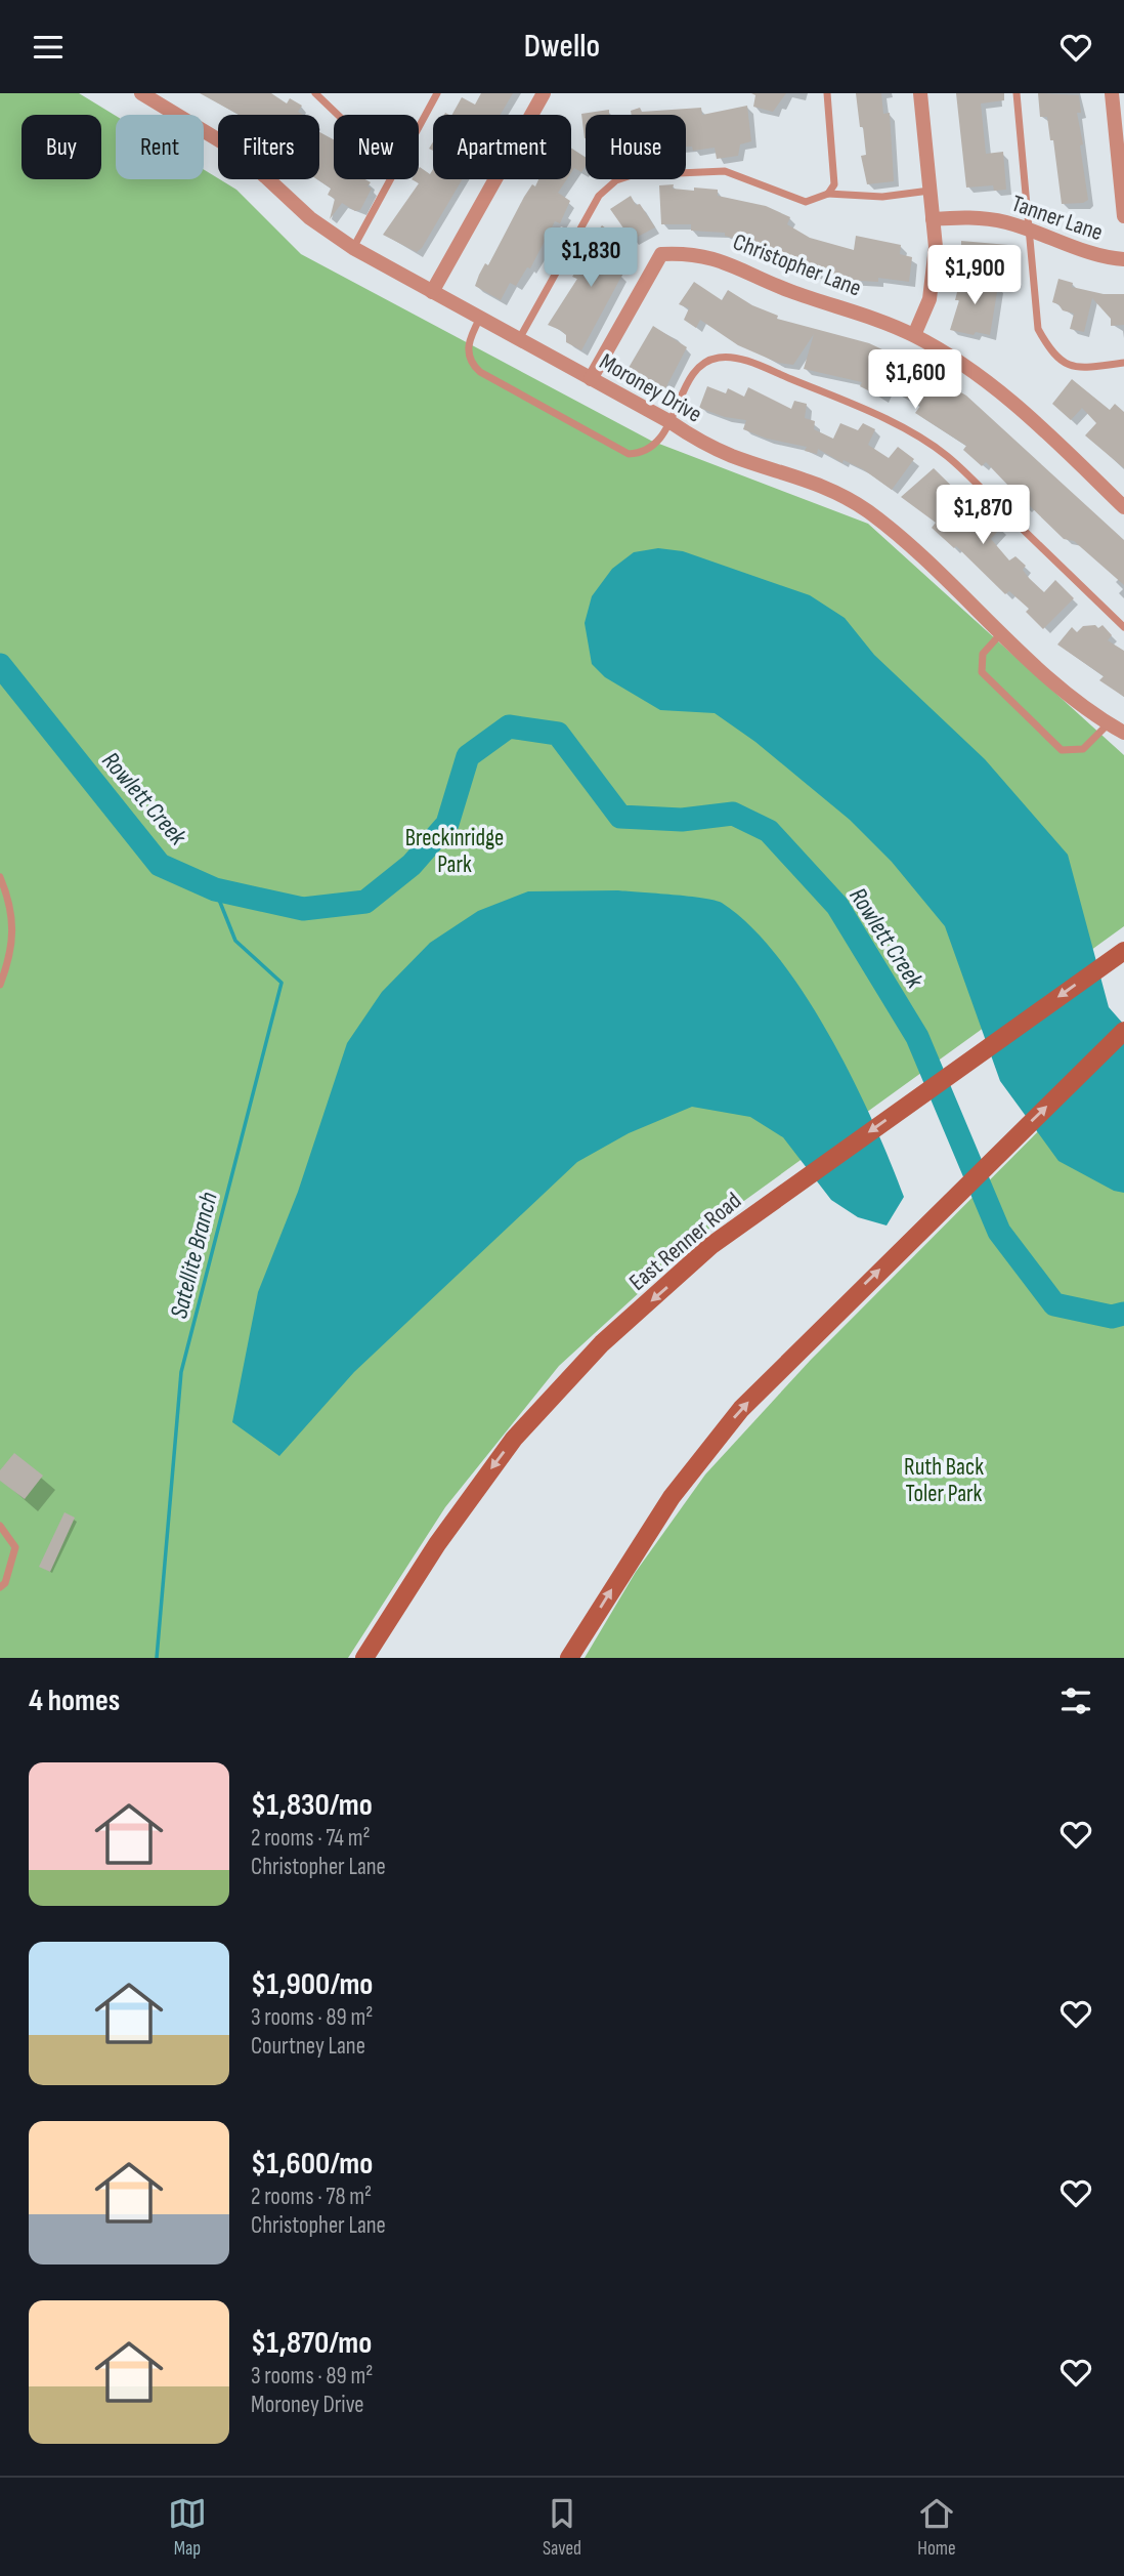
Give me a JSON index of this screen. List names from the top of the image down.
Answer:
{
  "streets": {
    "main road": ["East Renner Road"],
    "street": ["Tanner Lane", "Christopher Lane", "Moroney Drive"]
  },
  "crossings": [
    ["Christopher Lane", "Moroney Drive"]
  ],
  "water": ["Rowlett Creek", "Satellite Branch"],
  "parks": ["Breckinridge Park", "Ruth Back Toler Park"],
  "page": {
    "header": "Dwello",
    "chip": [
      "Buy",
      "Rent",
      "Filters",
      "New",
      "Apartment",
      "House"
    ],
    "price": [
      "$1,830",
      "$1,900",
      "$1,600",
      "$1,870"
    ],
    "heading": "4 homes",
    "list": [
      {
        "name": "$1,830/mo",
        "note": "2 rooms · 74 m² · Christopher Lane"
      },
      {
        "name": "$1,900/mo",
        "note": "3 rooms · 89 m² · Courtney Lane"
      },
      {
        "name": "$1,600/mo",
        "note": "2 rooms · 78 m² · Christopher Lane"
      },
      {
        "name": "$1,870/mo",
        "note": "3 rooms · 89 m² · Moroney Drive"
      }
    ],
    "tabs": ["Map", "Saved", "Home"]
  }
}
